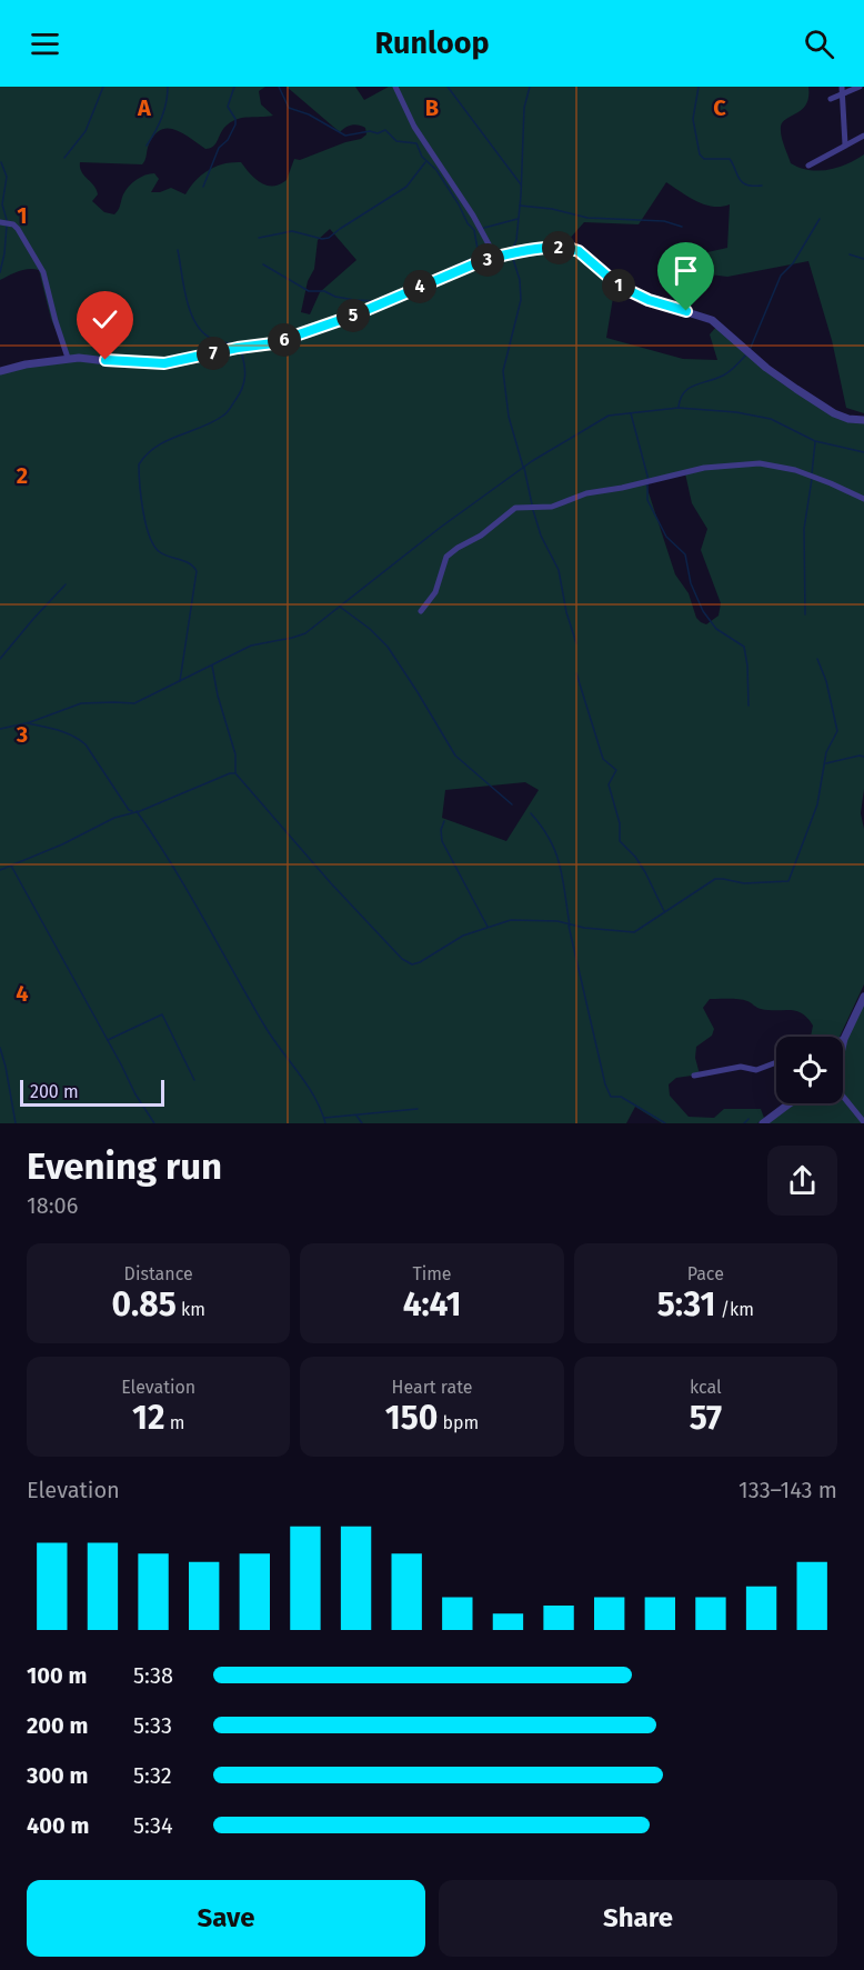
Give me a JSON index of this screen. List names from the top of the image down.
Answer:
{
  "scale_bar": "200 m",
  "page": {
    "header": "Runloop",
    "pins": [
      "2",
      "3",
      "1",
      "4",
      "5",
      "6",
      "7"
    ],
    "scale": "200 m",
    "heading": ["Evening run", "18:06"],
    "stats": [
      ["Distance", "0.85 km"],
      ["Time", "4:41"],
      ["Pace", "5:31 /km"],
      ["Elevation", "12 m"],
      ["Heart rate", "150 bpm"],
      ["kcal", "57"]
    ],
    "chart": ["Elevation", "133–143 m"],
    "list": [
      {
        "name": "100 m",
        "note": "5:38"
      },
      {
        "name": "200 m",
        "note": "5:33"
      },
      {
        "name": "300 m",
        "note": "5:32"
      },
      {
        "name": "400 m",
        "note": "5:34"
      }
    ],
    "buttons": ["Save", "Share"]
  },
  "grid": {
    "columns": ["A", "B", "C"],
    "rows": [
      "1",
      "2",
      "3",
      "4"
    ]
  }
}
